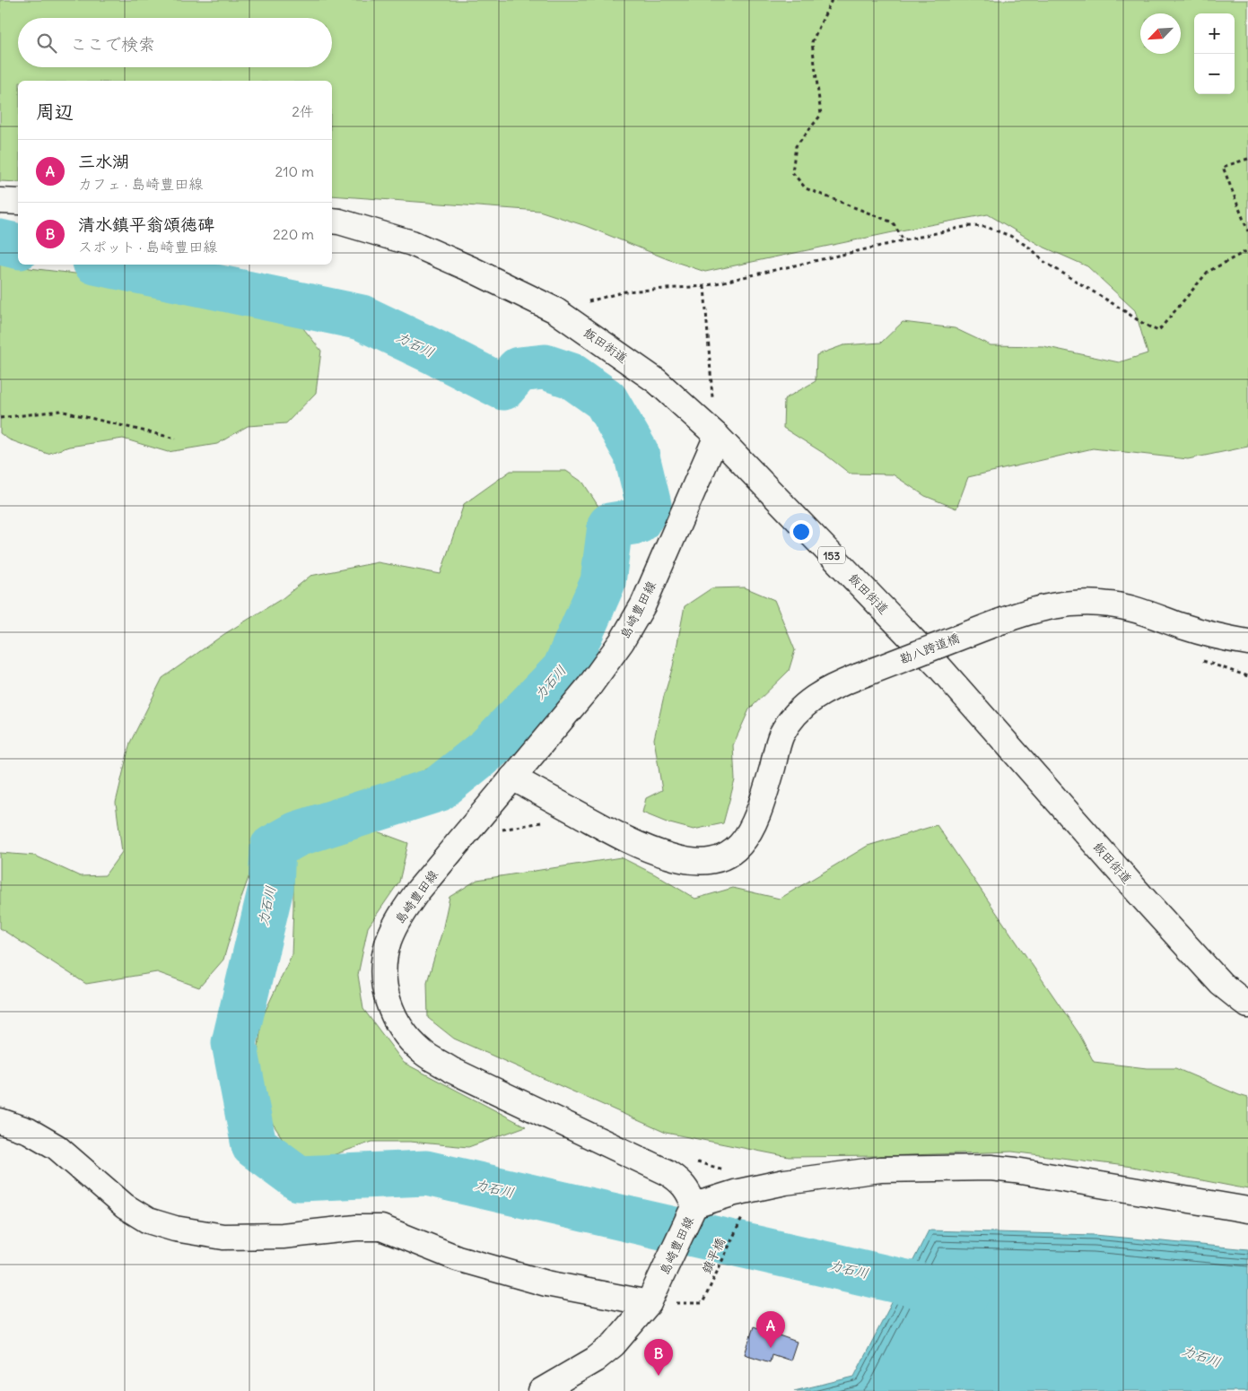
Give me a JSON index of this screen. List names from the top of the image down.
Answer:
{
  "streets": {
    "main road": [
      "飯田街道",
      "153",
      "島崎豊田線",
      "勘八跨道橋"
    ],
    "path": ["鎮平橋"]
  },
  "crossings": [
    ["飯田街道", "島崎豊田線"],
    ["島崎豊田線", "勘八跨道橋"]
  ],
  "water": ["力石川"],
  "north": "bottom left",
  "page": {
    "map_buttons": ["+", "−"],
    "search": "ここで検索",
    "heading": ["周辺", "2件"],
    "list": [
      {
        "mark": "A",
        "name": "三水湖",
        "note": "カフェ · 島崎豊田線",
        "value": "210 m"
      },
      {
        "mark": "B",
        "name": "清水鎮平翁頌徳碑",
        "note": "スポット · 島崎豊田線",
        "value": "220 m"
      }
    ],
    "pins": ["A", "B"]
  }
}
